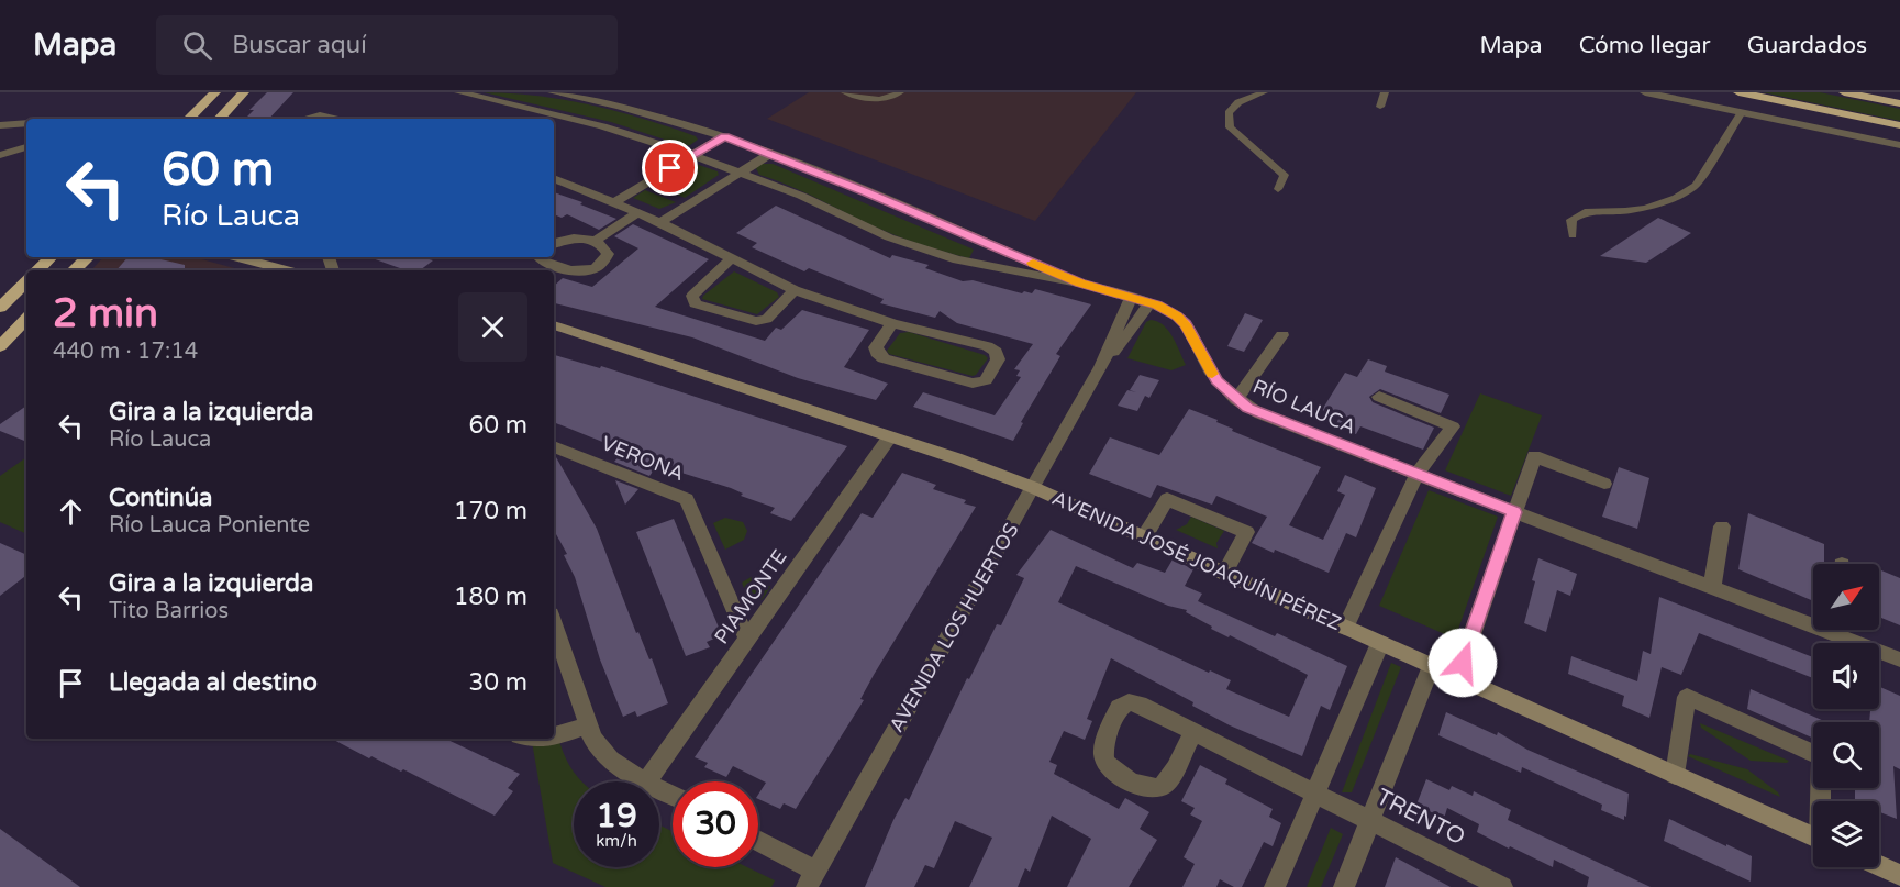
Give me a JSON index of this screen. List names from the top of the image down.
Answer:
{
  "streets": {
    "main road": ["AVENIDA JOSÉ JOAQUÍN PÉREZ"],
    "street": [
      "RÍO LAUCA",
      "VERONA",
      "PIAMONTE",
      "AVENIDA LOS HUERTOS",
      "TRENTO"
    ]
  },
  "crossings": [
    ["RÍO LAUCA", "AVENIDA LOS HUERTOS"],
    ["VERONA", "PIAMONTE"],
    ["AVENIDA JOSÉ JOAQUÍN PÉREZ", "PIAMONTE"],
    ["AVENIDA JOSÉ JOAQUÍN PÉREZ", "AVENIDA LOS HUERTOS"]
  ],
  "north": "top right",
  "page": {
    "header": "Mapa",
    "search": "Buscar aquí",
    "nav": ["Mapa", "Cómo llegar", "Guardados"],
    "turn": ["60 m", "Río Lauca"],
    "heading": ["2 min", "440 m · 17:14"],
    "list": [
      {
        "name": "Gira a la izquierda",
        "note": "Río Lauca",
        "value": "60 m"
      },
      {
        "name": "Continúa",
        "note": "Río Lauca Poniente",
        "value": "170 m"
      },
      {
        "name": "Gira a la izquierda",
        "note": "Tito Barrios",
        "value": "180 m"
      },
      {
        "name": "Llegada al destino",
        "value": "30 m"
      }
    ],
    "speed": "19 km/h",
    "limit": "30"
  }
}
